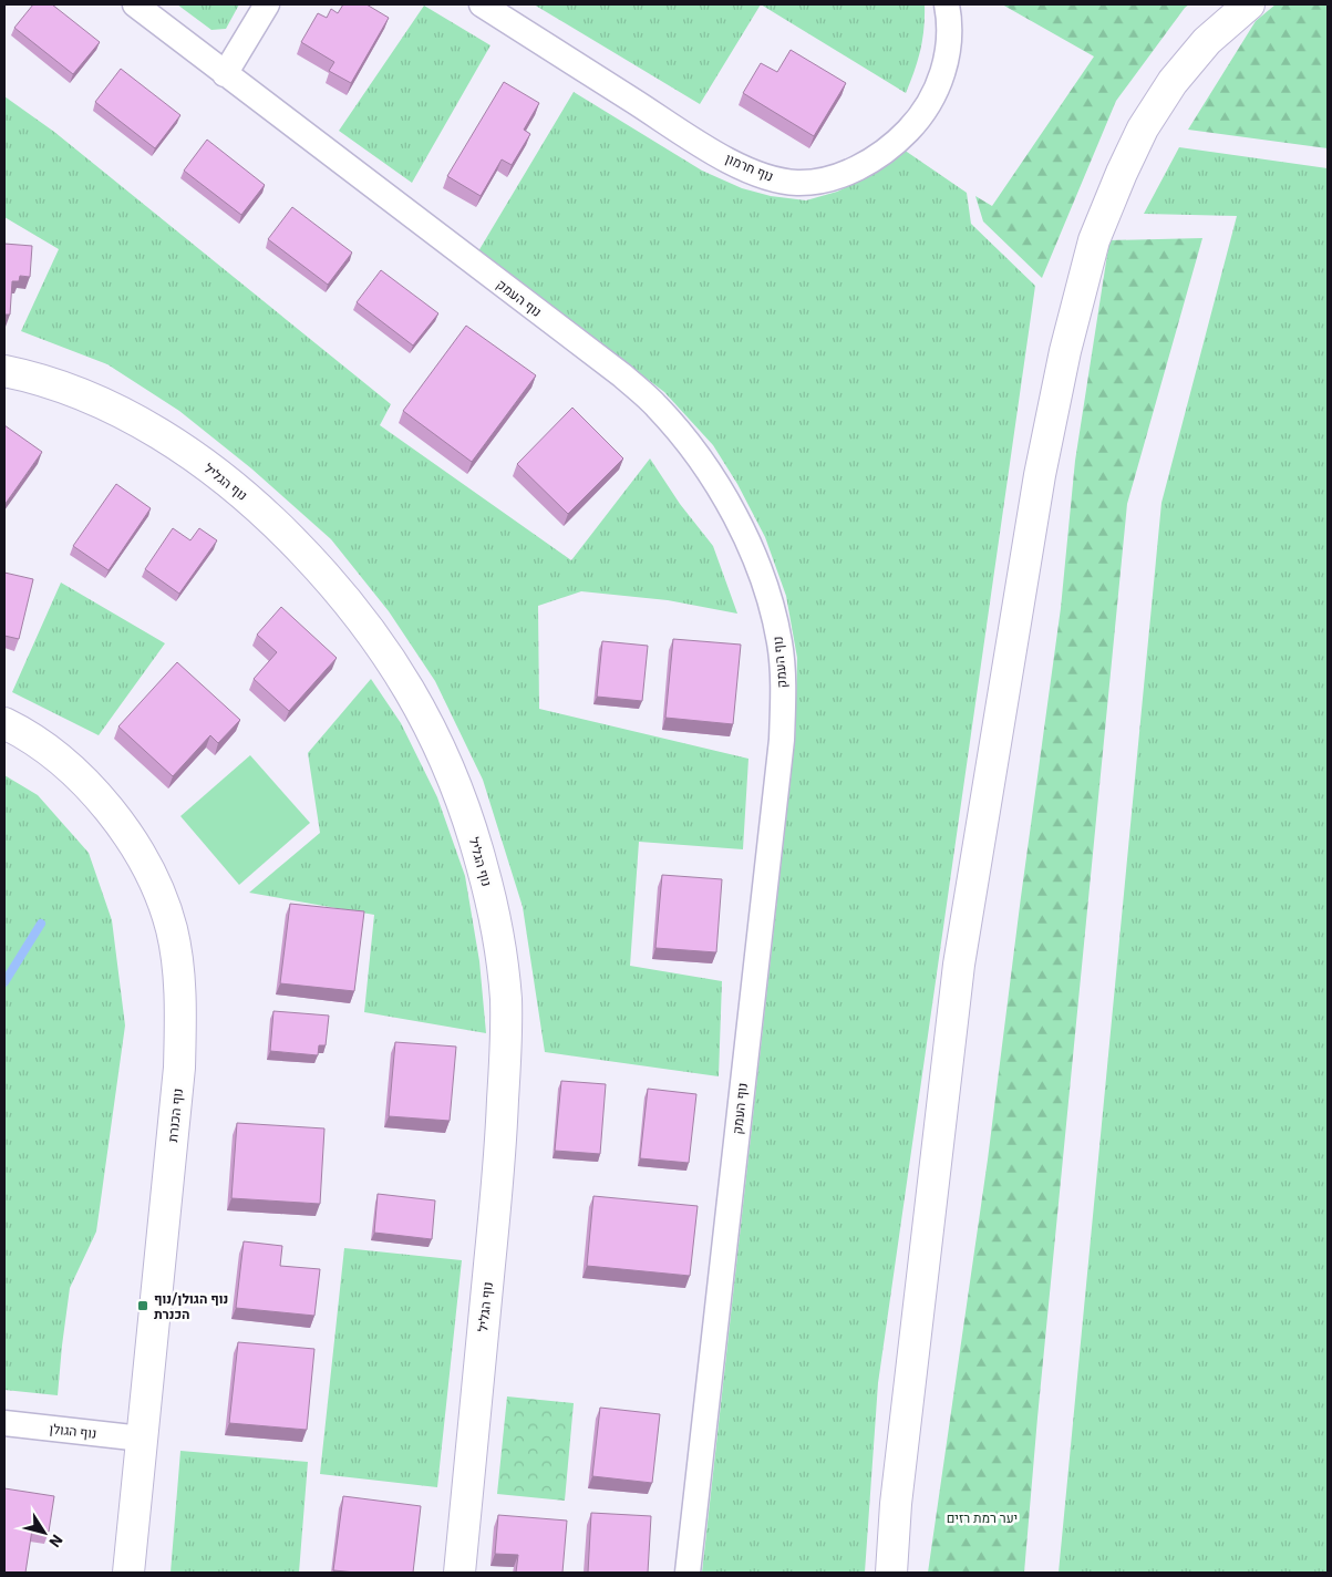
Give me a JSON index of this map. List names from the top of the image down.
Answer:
{
  "streets": {
    "street": [
      "נוף חרמון",
      "נוף העמק",
      "נוף הגליל",
      "נוף הכנרת",
      "נוף הגולן"
    ]
  },
  "crossings": [
    ["נוף הכנרת", "נוף הגולן"]
  ],
  "parks": ["יער רמת רזים"],
  "places": {
    "transit": ["נוף הגולן/נוף הכנרת"]
  },
  "north": "bottom right"
}
